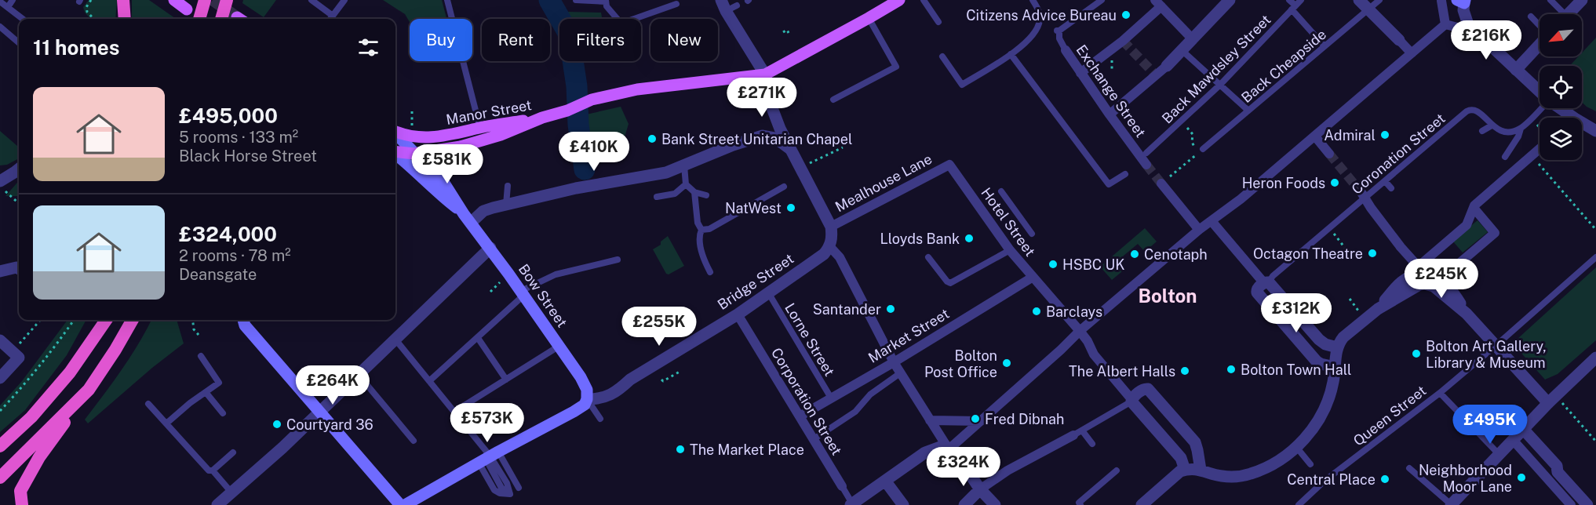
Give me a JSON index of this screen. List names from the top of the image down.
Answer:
{
  "streets": {
    "main road": ["Manor Street", "Bow Street"],
    "street": [
      "Exchange Street",
      "Mealhouse Lane",
      "Hotel Street",
      "Bridge Street",
      "Market Street",
      "Corporation Street"
    ],
    "lane": [
      "Back Cheapside",
      "Back Mawdsley Street",
      "Coronation Street",
      "Lorne Street",
      "Queen Street"
    ]
  },
  "crossings": [
    ["Back Mawdsley Street", "Exchange Street"],
    ["Manor Street", "Bow Street"],
    ["Mealhouse Lane", "Hotel Street"],
    ["Hotel Street", "Market Street"],
    ["Bridge Street", "Bow Street"],
    ["Bridge Street", "Lorne Street"],
    ["Bridge Street", "Corporation Street"],
    ["Market Street", "Lorne Street"],
    ["Market Street", "Corporation Street"]
  ],
  "districts": ["Bolton"],
  "places": [
    "Citizens Advice Bureau",
    "Admiral",
    "Bank Street Unitarian Chapel",
    "Heron Foods",
    "NatWest",
    "Lloyds Bank",
    "Octagon Theatre",
    "Cenotaph",
    "HSBC UK",
    "Santander",
    "Barclays",
    "Bolton Art Gallery, Library & Museum",
    "Bolton Post Office",
    "Bolton Town Hall",
    "The Albert Halls",
    "Fred Dibnah",
    "Courtyard 36",
    "The Market Place",
    "Neighborhood Moor Lane",
    "Central Place"
  ],
  "north": "bottom left",
  "page": {
    "chip": [
      "Buy",
      "Rent",
      "Filters",
      "New"
    ],
    "heading": "11 homes",
    "price": [
      "£216K",
      "£271K",
      "£410K",
      "£581K",
      "£245K",
      "£312K",
      "£255K",
      "£264K",
      "£573K",
      "£495K",
      "£324K"
    ],
    "list": [
      {
        "name": "£495,000",
        "note": "5 rooms · 133 m² · Black Horse Street"
      },
      {
        "name": "£324,000",
        "note": "2 rooms · 78 m² · Deansgate"
      }
    ]
  }
}
